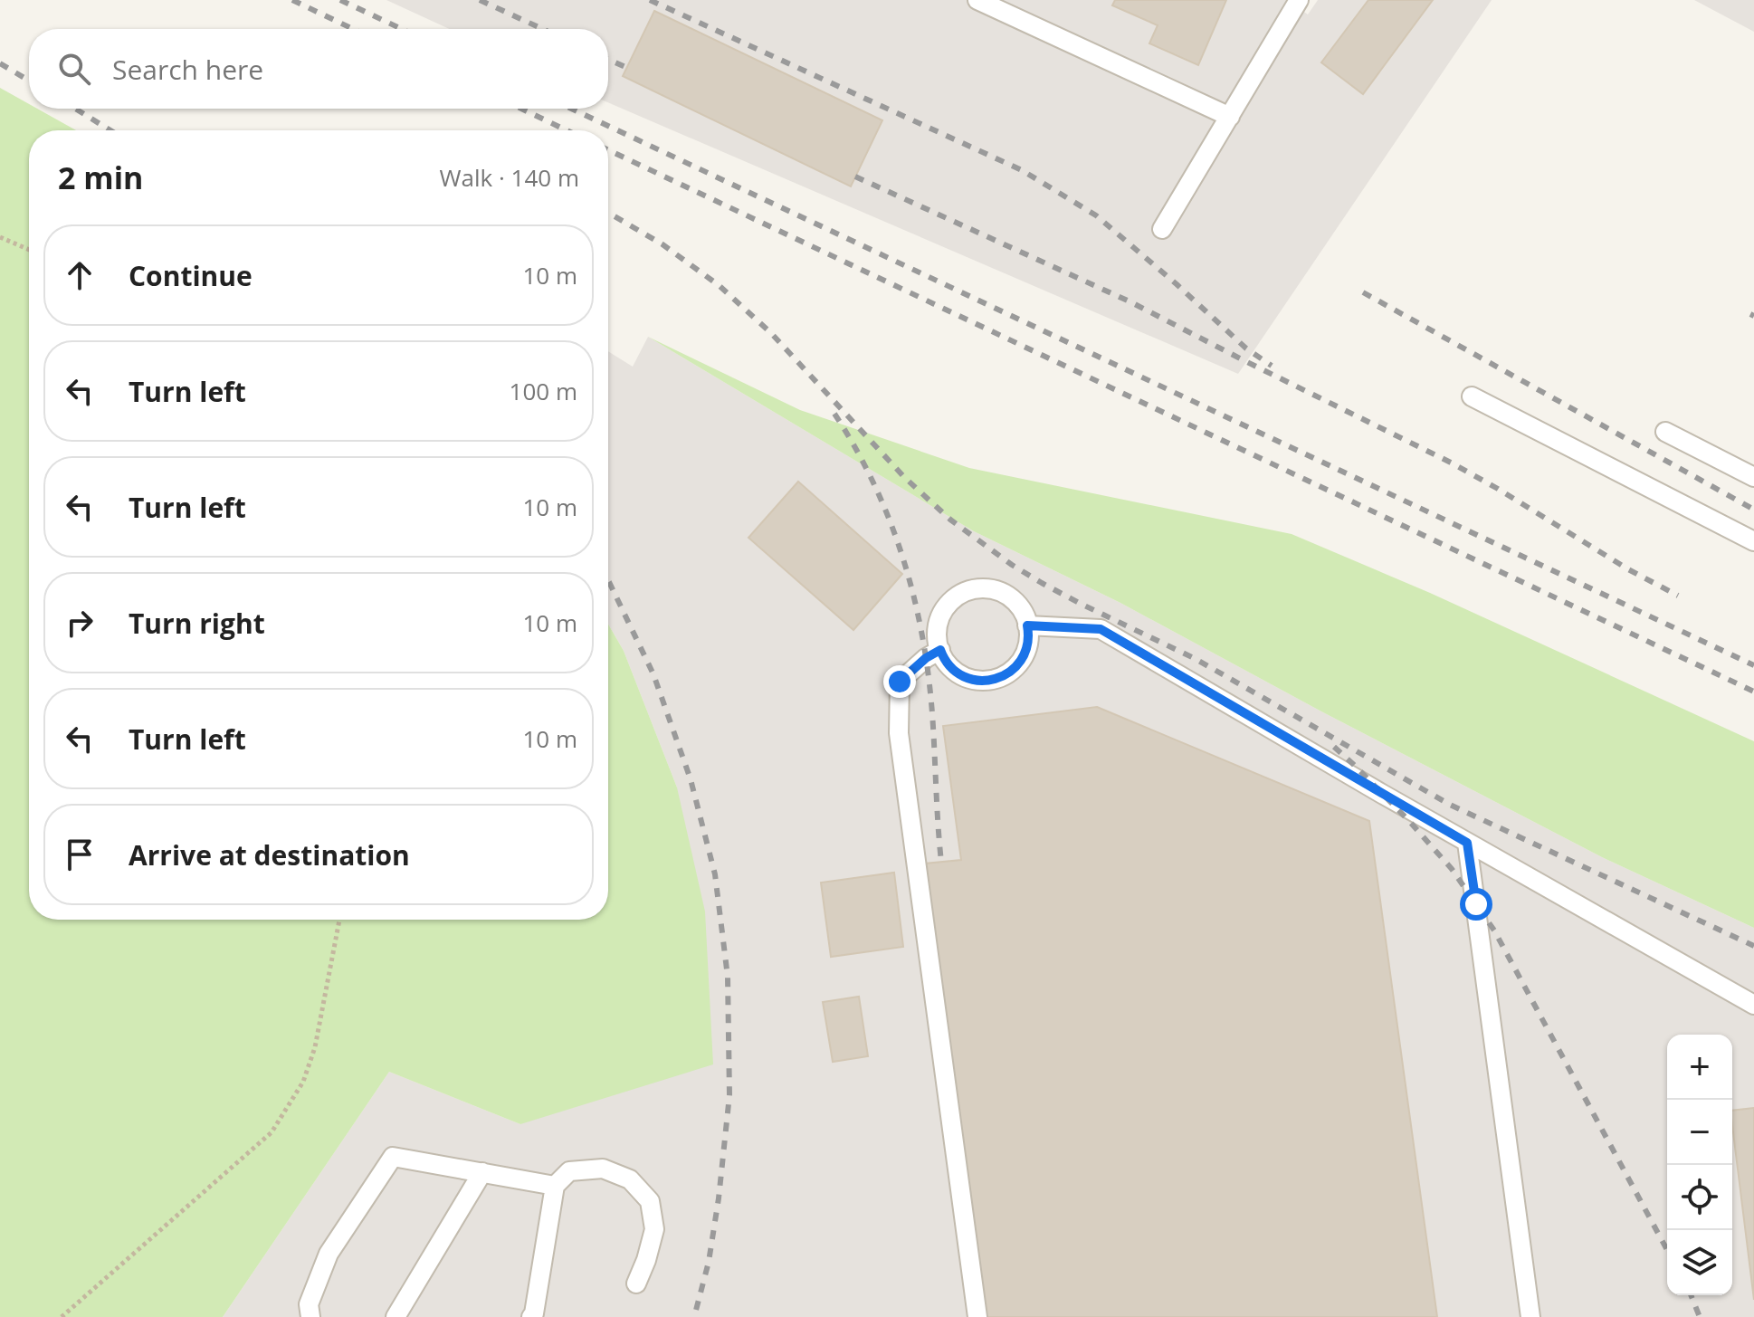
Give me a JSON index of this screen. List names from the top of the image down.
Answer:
{
  "page": {
    "search": "Search here",
    "heading": ["2 min", "Walk · 140 m"],
    "list": [
      ["Continue", "10 m"],
      ["Turn left", "100 m"],
      ["Turn left", "10 m"],
      ["Turn right", "10 m"],
      ["Turn left", "10 m"],
      "Arrive at destination"
    ],
    "map_buttons": ["+", "−"]
  }
}
